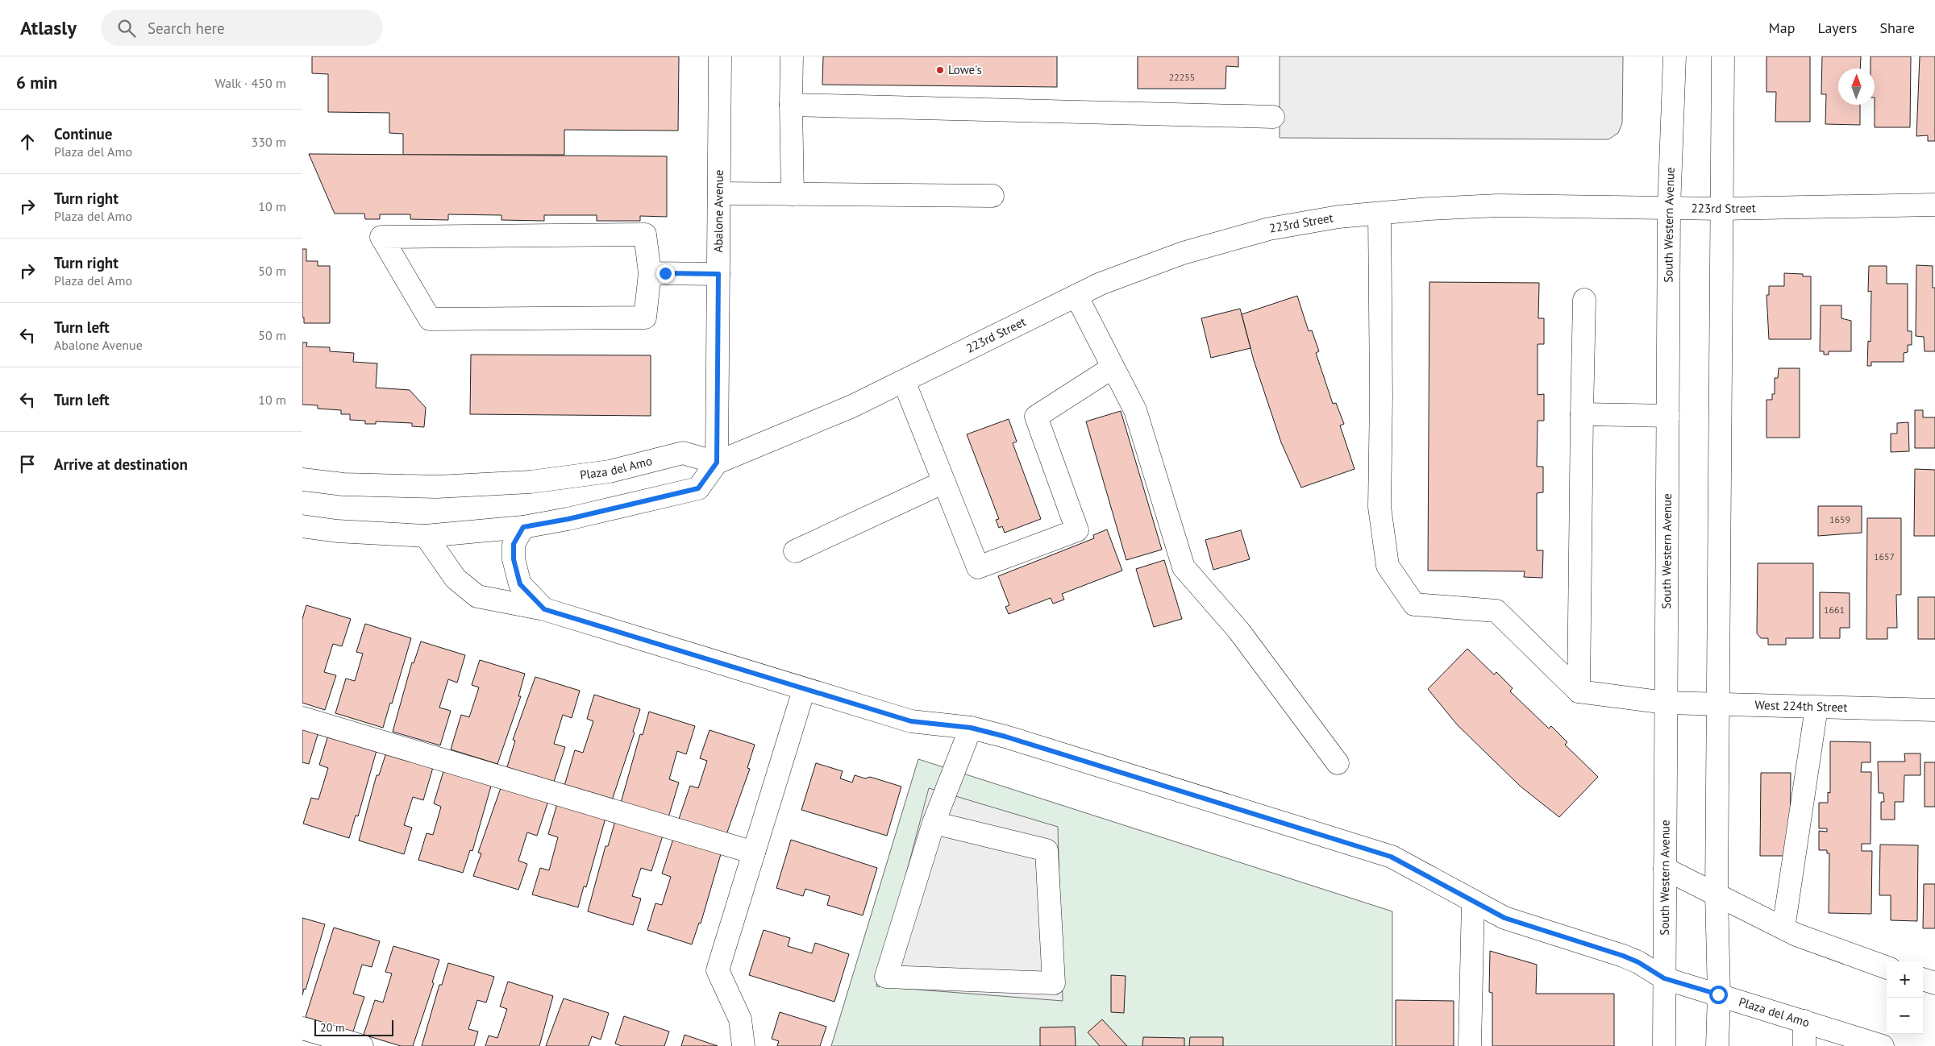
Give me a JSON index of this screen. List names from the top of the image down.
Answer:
{
  "streets": {
    "main road": [
      "223rd Street",
      "Abalone Avenue",
      "South Western Avenue",
      "Plaza del Amo",
      "West 224th Street"
    ]
  },
  "crossings": [
    ["223rd Street", "Abalone Avenue"],
    ["223rd Street", "South Western Avenue"],
    ["223rd Street", "Plaza del Amo"],
    ["Abalone Avenue", "Plaza del Amo"],
    ["South Western Avenue", "Plaza del Amo"],
    ["South Western Avenue", "West 224th Street"]
  ],
  "places": ["Lowe's"],
  "house_numbers": [
    "22255",
    "1659",
    "1657",
    "1661"
  ],
  "scale_bar": "20 m",
  "north": "top",
  "page": {
    "header": "Atlasly",
    "search": "Search here",
    "nav": ["Map", "Layers", "Share"],
    "heading": ["6 min", "Walk · 450 m"],
    "list": [
      ["Continue", "Plaza del Amo", "330 m"],
      ["Turn right", "Plaza del Amo", "10 m"],
      ["Turn right", "Plaza del Amo", "50 m"],
      ["Turn left", "Abalone Avenue", "50 m"],
      ["Turn left", "10 m"],
      "Arrive at destination"
    ],
    "map_buttons": ["+", "−"],
    "scale": "20 m"
  }
}
